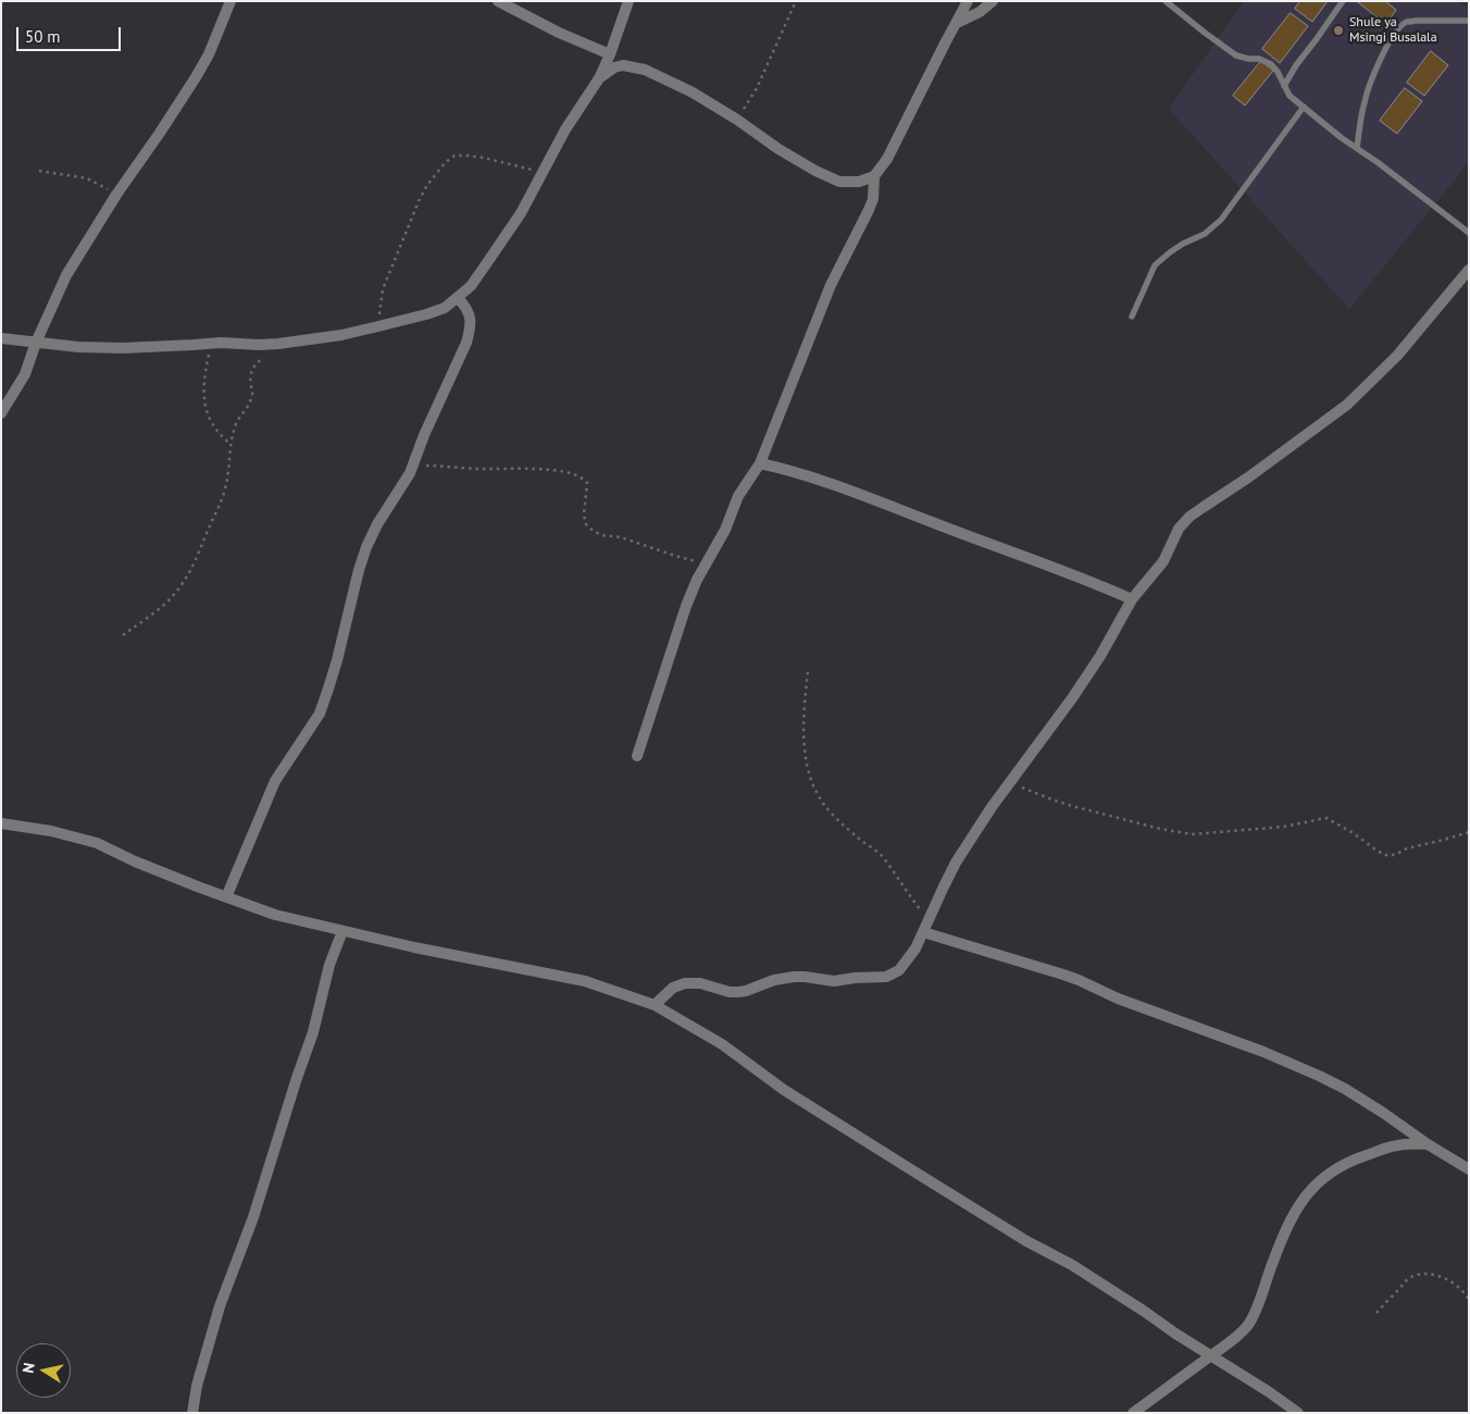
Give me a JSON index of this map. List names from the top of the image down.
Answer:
{
  "places": ["Shule ya Msingi Busalala"],
  "scale_bar": "50 m",
  "north": "left"
}
